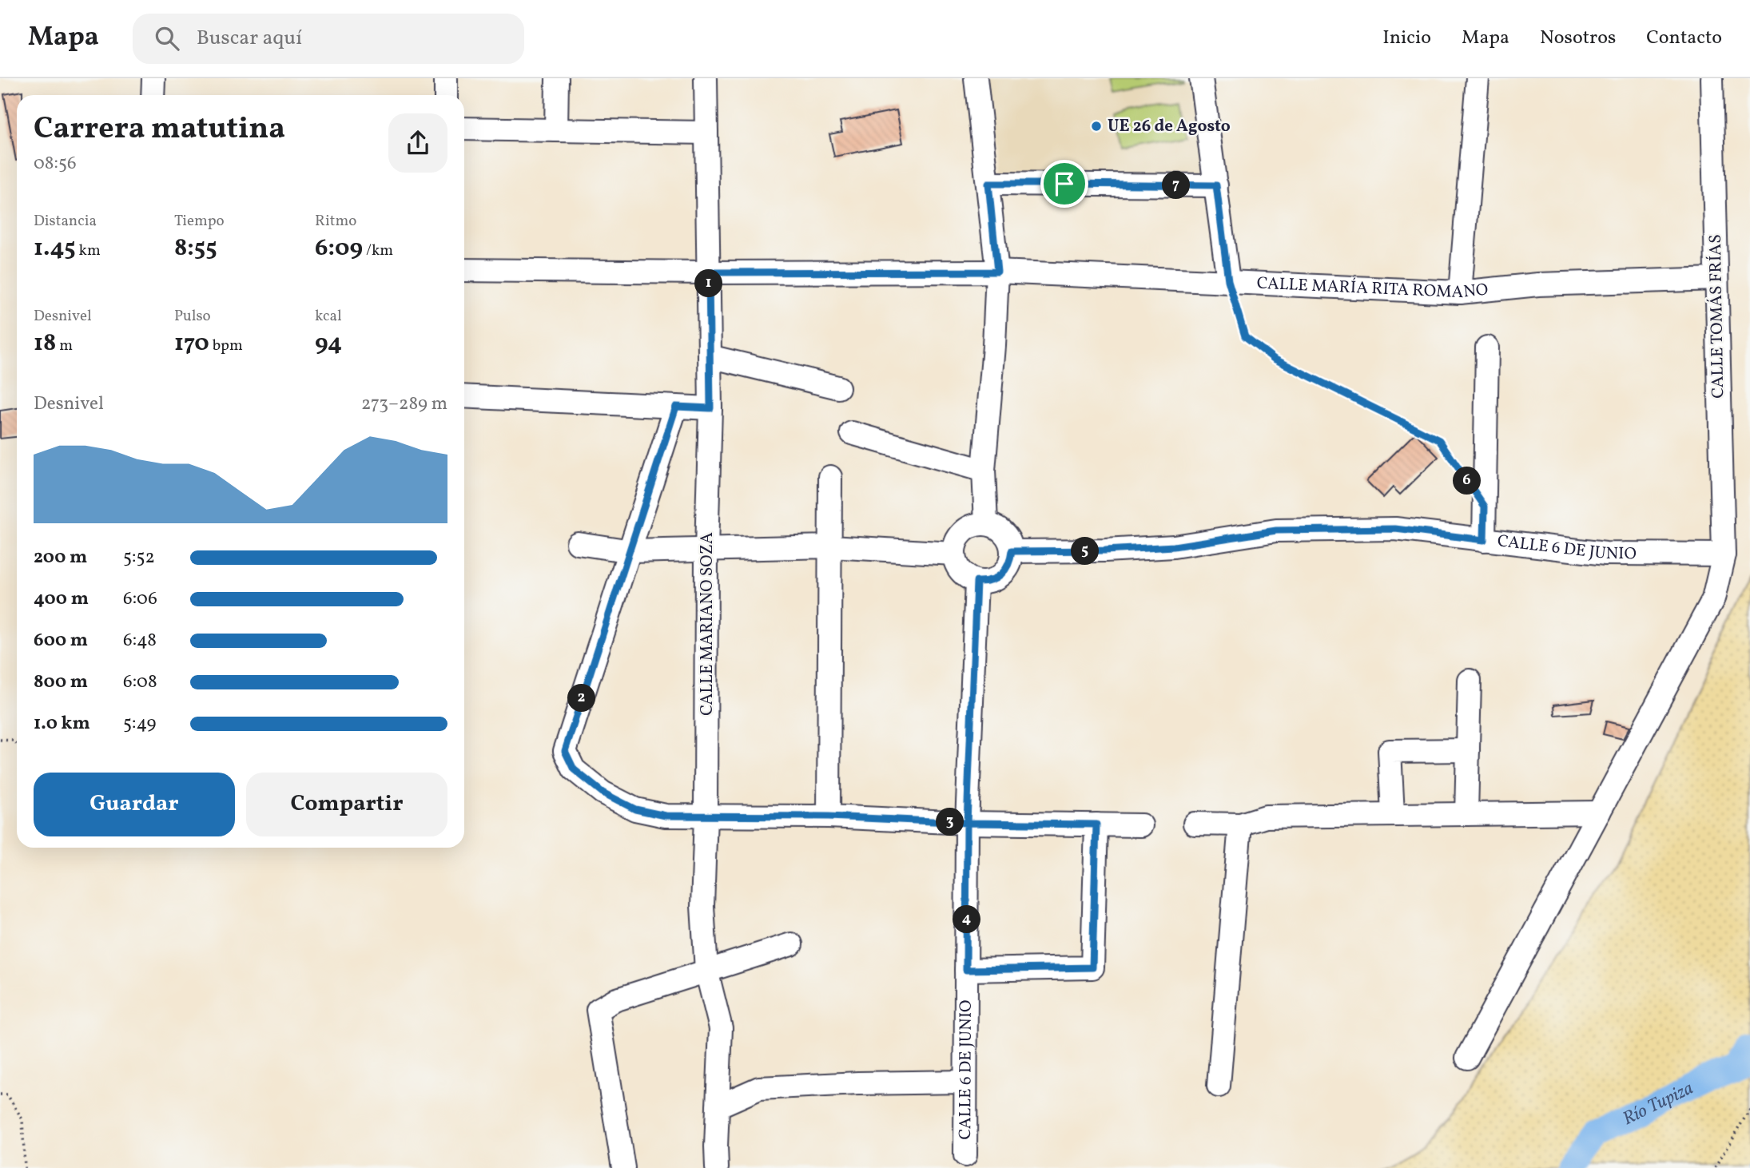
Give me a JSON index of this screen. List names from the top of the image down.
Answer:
{
  "streets": {
    "street": [
      "CALLE MARÍA RITA ROMANO",
      "CALLE TOMÁS FRÍAS",
      "CALLE 6 DE JUNIO",
      "CALLE MARIANO SOZA"
    ]
  },
  "crossings": [
    ["CALLE MARÍA RITA ROMANO", "CALLE TOMÁS FRÍAS"],
    ["CALLE MARÍA RITA ROMANO", "CALLE MARIANO SOZA"],
    ["CALLE TOMÁS FRÍAS", "CALLE 6 DE JUNIO"]
  ],
  "water": ["Río Tupiza"],
  "places": ["UE 26 de Agosto"],
  "page": {
    "header": "Mapa",
    "search": "Buscar aquí",
    "nav": [
      "Inicio",
      "Mapa",
      "Nosotros",
      "Contacto"
    ],
    "heading": ["Carrera matutina", "08:56"],
    "pins": [
      "7",
      "1",
      "6",
      "5",
      "2",
      "3",
      "4"
    ],
    "stats": [
      ["Distancia", "1.45 km"],
      ["Tiempo", "8:55"],
      ["Ritmo", "6:09 /km"],
      ["Desnivel", "18 m"],
      ["Pulso", "170 bpm"],
      ["kcal", "94"]
    ],
    "chart": ["Desnivel", "273–289 m"],
    "list": [
      {
        "name": "200 m",
        "note": "5:52"
      },
      {
        "name": "400 m",
        "note": "6:06"
      },
      {
        "name": "600 m",
        "note": "6:48"
      },
      {
        "name": "800 m",
        "note": "6:08"
      },
      {
        "name": "1.0 km",
        "note": "5:49"
      }
    ],
    "buttons": ["Guardar", "Compartir"]
  }
}
